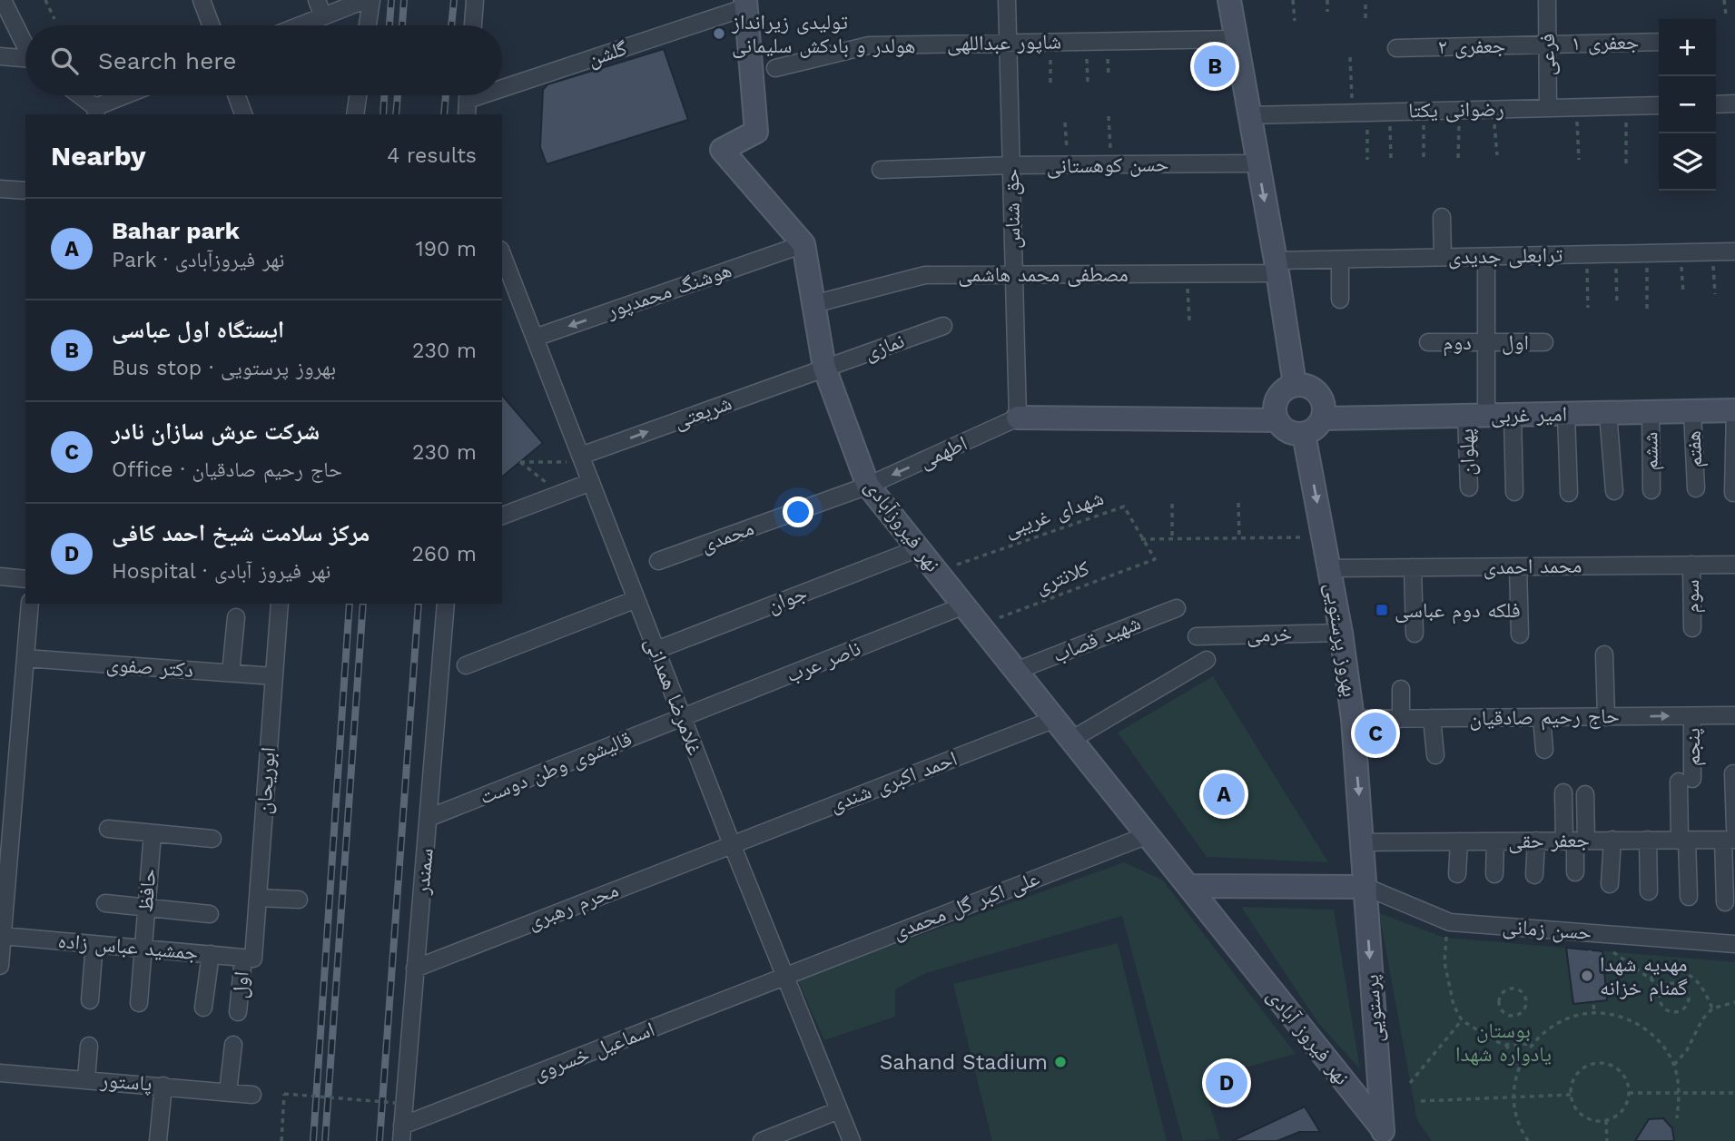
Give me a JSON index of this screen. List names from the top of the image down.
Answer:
{
  "streets": {
    "street": [
      "شاپور عبداللهی",
      "جعفری ۱",
      "جعفری ۲",
      "گلشن",
      "فرعی",
      "رضوانی یکتا",
      "حسن کوهستانی",
      "حق شناس",
      "ترابعلی جدیدی",
      "مصطفی محمد هاشمی",
      "هوشنگ محمدپور",
      "دوم",
      "اول",
      "نمازی",
      "شریعتی",
      "امیر غربی",
      "هفتم",
      "ششم",
      "اطهمی",
      "پهلوان",
      "نهر فیروزآبادی",
      "محمدی",
      "محمد احمدی",
      "سوم",
      "جوان",
      "خرمی",
      "شهید قصاب",
      "بهروز پرستویی",
      "ناصر عرب",
      "دکتر صفوی",
      "غلامرضا همدانی",
      "حاج رحیم صادقیان",
      "پنجم",
      "قالیشوی وطن دوست",
      "ابوریحان",
      "احمد اکبری شندی",
      "جعفر حقی",
      "سمندر",
      "حافظ",
      "علی اکبر گل محمدی",
      "محرم رهبری",
      "حسن زمانی",
      "جمشید عباس زاده",
      "پرستویی",
      "نهر فیروز آبادی",
      "اسماعیل خسروی",
      "پاستور"
    ],
    "path": ["شهدای غریبی", "کلانتری"]
  },
  "crossings": [
    ["شاپور عبداللهی", "حق شناس"],
    ["جعفری ۱", "جعفری ۲"],
    ["جعفری ۱", "فرعی"],
    ["جعفری ۲", "فرعی"],
    ["فرعی", "رضوانی یکتا"],
    ["حسن کوهستانی", "حق شناس"],
    ["حق شناس", "مصطفی محمد هاشمی"],
    ["حق شناس", "اطهمی"],
    ["ترابعلی جدیدی", "مصطفی محمد هاشمی"],
    ["ترابعلی جدیدی", "پهلوان"],
    ["مصطفی محمد هاشمی", "نهر فیروزآبادی"],
    ["هوشنگ محمدپور", "نهر فیروزآبادی"],
    ["هوشنگ محمدپور", "غلامرضا همدانی"],
    ["دوم", "اول"],
    ["دوم", "پهلوان"],
    ["اول", "پهلوان"],
    ["اول", "ابوریحان"],
    ["اول", "جمشید عباس زاده"],
    ["نمازی", "شریعتی"],
    ["نمازی", "نهر فیروزآبادی"],
    ["شریعتی", "نهر فیروزآبادی"],
    ["شریعتی", "غلامرضا همدانی"],
    ["امیر غربی", "هفتم"],
    ["امیر غربی", "ششم"],
    ["امیر غربی", "پهلوان"],
    ["امیر غربی", "بهروز پرستویی"],
    ["اطهمی", "نهر فیروزآبادی"],
    ["اطهمی", "محمدی"],
    ["شهدای غریبی", "نهر فیروزآبادی"],
    ["شهدای غریبی", "کلانتری"],
    ["نهر فیروزآبادی", "محمدی"],
    ["نهر فیروزآبادی", "کلانتری"],
    ["نهر فیروزآبادی", "جوان"],
    ["نهر فیروزآبادی", "شهید قصاب"],
    ["نهر فیروزآبادی", "ناصر عرب"],
    ["نهر فیروزآبادی", "احمد اکبری شندی"],
    ["نهر فیروزآبادی", "علی اکبر گل محمدی"],
    ["نهر فیروزآبادی", "نهر فیروز آبادی"],
    ["محمد احمدی", "سوم"],
    ["محمد احمدی", "بهروز پرستویی"],
    ["جوان", "غلامرضا همدانی"],
    ["خرمی", "بهروز پرستویی"],
    ["بهروز پرستویی", "حاج رحیم صادقیان"],
    ["بهروز پرستویی", "جعفر حقی"],
    ["بهروز پرستویی", "حسن زمانی"],
    ["بهروز پرستویی", "پرستویی"],
    ["ناصر عرب", "غلامرضا همدانی"],
    ["ناصر عرب", "قالیشوی وطن دوست"],
    ["دکتر صفوی", "ابوریحان"],
    ["غلامرضا همدانی", "قالیشوی وطن دوست"],
    ["غلامرضا همدانی", "احمد اکبری شندی"],
    ["غلامرضا همدانی", "علی اکبر گل محمدی"],
    ["غلامرضا همدانی", "محرم رهبری"],
    ["غلامرضا همدانی", "اسماعیل خسروی"],
    ["حاج رحیم صادقیان", "پنجم"],
    ["پنجم", "جعفر حقی"],
    ["قالیشوی وطن دوست", "سمندر"],
    ["ابوریحان", "جمشید عباس زاده"],
    ["احمد اکبری شندی", "محرم رهبری"],
    ["سمندر", "محرم رهبری"],
    ["سمندر", "اسماعیل خسروی"],
    ["حافظ", "جمشید عباس زاده"],
    ["علی اکبر گل محمدی", "اسماعیل خسروی"],
    ["حسن زمانی", "پرستویی"],
    ["پرستویی", "نهر فیروز آبادی"]
  ],
  "one_way": [
    "هوشنگ محمدپور",
    "شریعتی",
    "اطهمی",
    "پرستویی"
  ],
  "parks": ["بوستان یادواره شهدا"],
  "places": {
    "other": ["تولیدی زیرانداز هولدر و بادکش سلیمانی", "مهدیه شهدا گمنام خزانه", "Sahand Stadium"],
    "transit": ["فلکه دوم عباسی"]
  },
  "page": {
    "map_buttons": ["+", "−"],
    "search": "Search here",
    "pins": [
      "B",
      "C",
      "A",
      "D"
    ],
    "heading": ["Nearby", "4 results"],
    "list": [
      {
        "mark": "A",
        "name": "Bahar park",
        "note": "Park · نهر فیروزآبادی",
        "value": "190 m"
      },
      {
        "mark": "B",
        "name": "ایستگاه اول عباسی",
        "note": "Bus stop · بهروز پرستویی",
        "value": "230 m"
      },
      {
        "mark": "C",
        "name": "شرکت عرش سازان نادر",
        "note": "Office · حاج رحیم صادقیان",
        "value": "230 m"
      },
      {
        "mark": "D",
        "name": "مرکز سلامت شیخ احمد کافی",
        "note": "Hospital · نهر فیروز آبادی",
        "value": "260 m"
      }
    ]
  }
}
